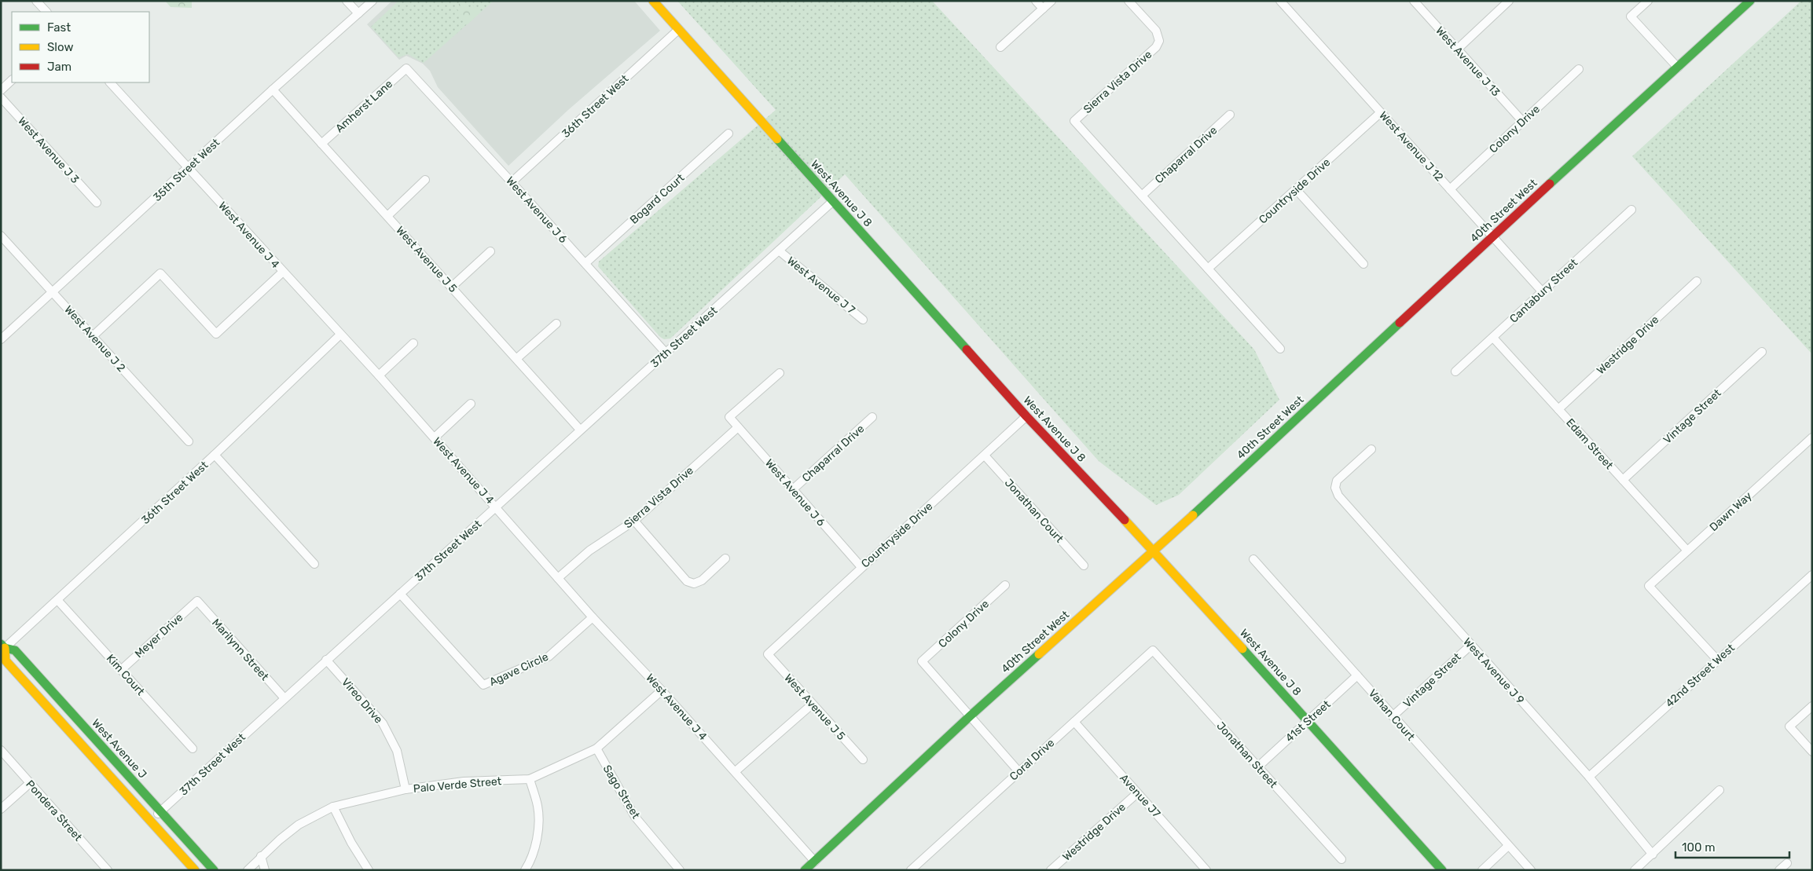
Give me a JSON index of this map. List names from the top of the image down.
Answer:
{
  "streets": {
    "main road": ["West Avenue J 8", "40th Street West", "West Avenue J"],
    "street": [
      "West Avenue J 13",
      "Sierra Vista Drive",
      "Amherst Lane",
      "36th Street West",
      "Colony Drive",
      "West Avenue J 12",
      "West Avenue J 3",
      "Chaparral Drive",
      "35th Street West",
      "Countryside Drive",
      "Bogard Court",
      "West Avenue J 6",
      "West Avenue J 4",
      "West Avenue J 5",
      "West Avenue J 7",
      "Cantabury Street",
      "37th Street West",
      "West Avenue J 2",
      "Westridge Drive",
      "Vintage Street",
      "Edam Street",
      "Jonathan Court",
      "Dawn Way",
      "Meyer Drive",
      "Marilynn Street",
      "Agave Circle",
      "West Avenue J 9",
      "Kim Court",
      "42nd Street West",
      "Vireo Drive",
      "Vahan Court",
      "41st Street",
      "Jonathan Street",
      "Coral Drive",
      "Palo Verde Street",
      "Sago Street",
      "Avenue J7",
      "Pondera Street"
    ]
  },
  "crossings": [
    ["West Avenue J 13", "Colony Drive"],
    ["Sierra Vista Drive", "Chaparral Drive"],
    ["Sierra Vista Drive", "West Avenue J 6"],
    ["Sierra Vista Drive", "West Avenue J 4"],
    ["Amherst Lane", "West Avenue J 6"],
    ["Amherst Lane", "West Avenue J 5"],
    ["36th Street West", "West Avenue J 8"],
    ["36th Street West", "West Avenue J 6"],
    ["36th Street West", "West Avenue J 4"],
    ["36th Street West", "Kim Court"],
    ["36th Street West", "West Avenue J"],
    ["Colony Drive", "West Avenue J 12"],
    ["Colony Drive", "40th Street West"],
    ["West Avenue J 12", "Countryside Drive"],
    ["West Avenue J 12", "40th Street West"],
    ["West Avenue J 12", "Cantabury Street"],
    ["Chaparral Drive", "West Avenue J 6"],
    ["35th Street West", "West Avenue J 4"],
    ["35th Street West", "West Avenue J 5"],
    ["35th Street West", "West Avenue J 2"],
    ["Countryside Drive", "West Avenue J 8"],
    ["Countryside Drive", "West Avenue J 6"],
    ["Countryside Drive", "West Avenue J 5"],
    ["Countryside Drive", "Jonathan Court"],
    ["West Avenue J 8", "40th Street West"],
    ["West Avenue J 8", "37th Street West"],
    ["West Avenue J 8", "41st Street"],
    ["Bogard Court", "West Avenue J 6"],
    ["West Avenue J 6", "37th Street West"],
    ["40th Street West", "West Avenue J 4"],
    ["West Avenue J 4", "37th Street West"],
    ["West Avenue J 4", "Agave Circle"],
    ["West Avenue J 4", "Palo Verde Street"],
    ["West Avenue J 5", "37th Street West"],
    ["West Avenue J 7", "37th Street West"],
    ["Cantabury Street", "Edam Street"],
    ["37th Street West", "Marilynn Street"],
    ["37th Street West", "Agave Circle"],
    ["37th Street West", "Vireo Drive"],
    ["37th Street West", "West Avenue J"],
    ["Westridge Drive", "Edam Street"],
    ["Westridge Drive", "Avenue J7"],
    ["Vintage Street", "Edam Street"],
    ["Vintage Street", "West Avenue J 9"],
    ["Vintage Street", "Vahan Court"],
    ["Edam Street", "Dawn Way"],
    ["Dawn Way", "42nd Street West"],
    ["Meyer Drive", "Marilynn Street"],
    ["Meyer Drive", "Kim Court"],
    ["West Avenue J 9", "42nd Street West"],
    ["Vireo Drive", "Palo Verde Street"],
    ["Vahan Court", "41st Street"],
    ["41st Street", "Jonathan Street"],
    ["Jonathan Street", "Coral Drive"],
    ["Coral Drive", "Avenue J7"],
    ["Palo Verde Street", "Sago Street"]
  ],
  "legend": ["Fast", "Slow", "Jam"],
  "scale_bar": "100 m"
}
